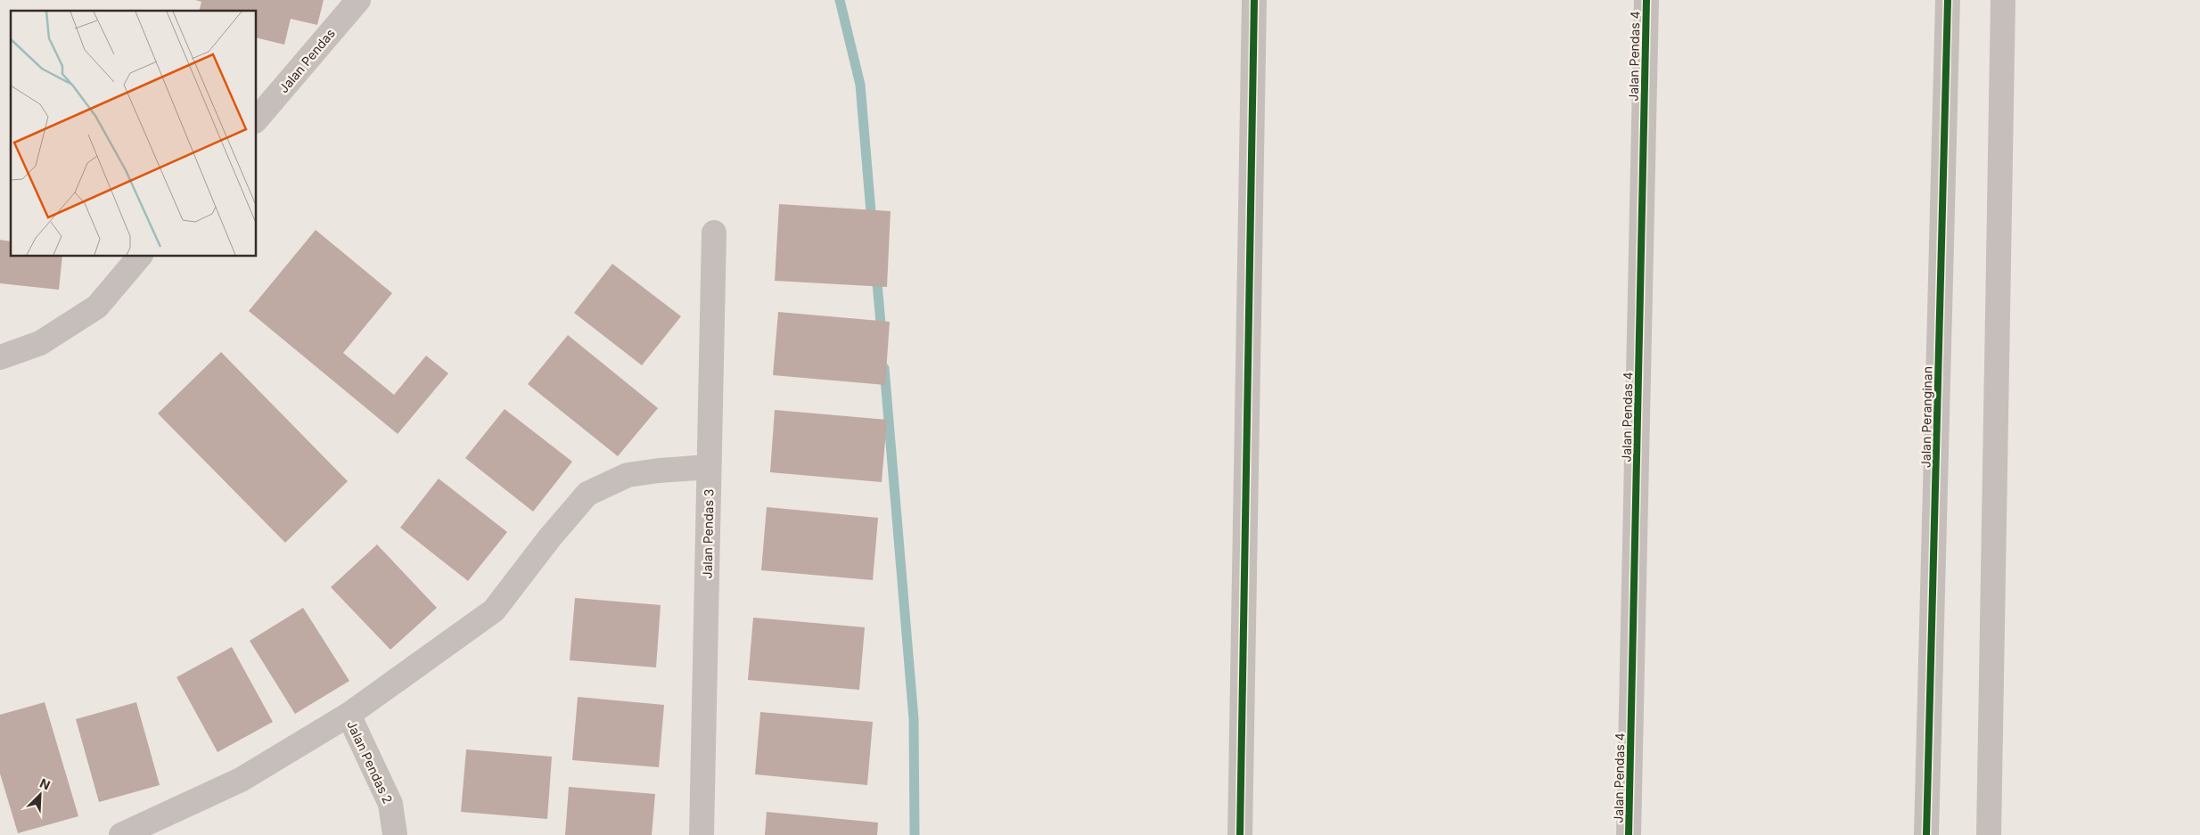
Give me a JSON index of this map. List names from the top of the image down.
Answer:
{
  "streets": {
    "street": [
      "Jalan Pendas 4",
      "Jalan Pendas",
      "Jalan Peranginan",
      "Jalan Pendas 3",
      "Jalan Pendas 2"
    ]
  },
  "north": "top right"
}
